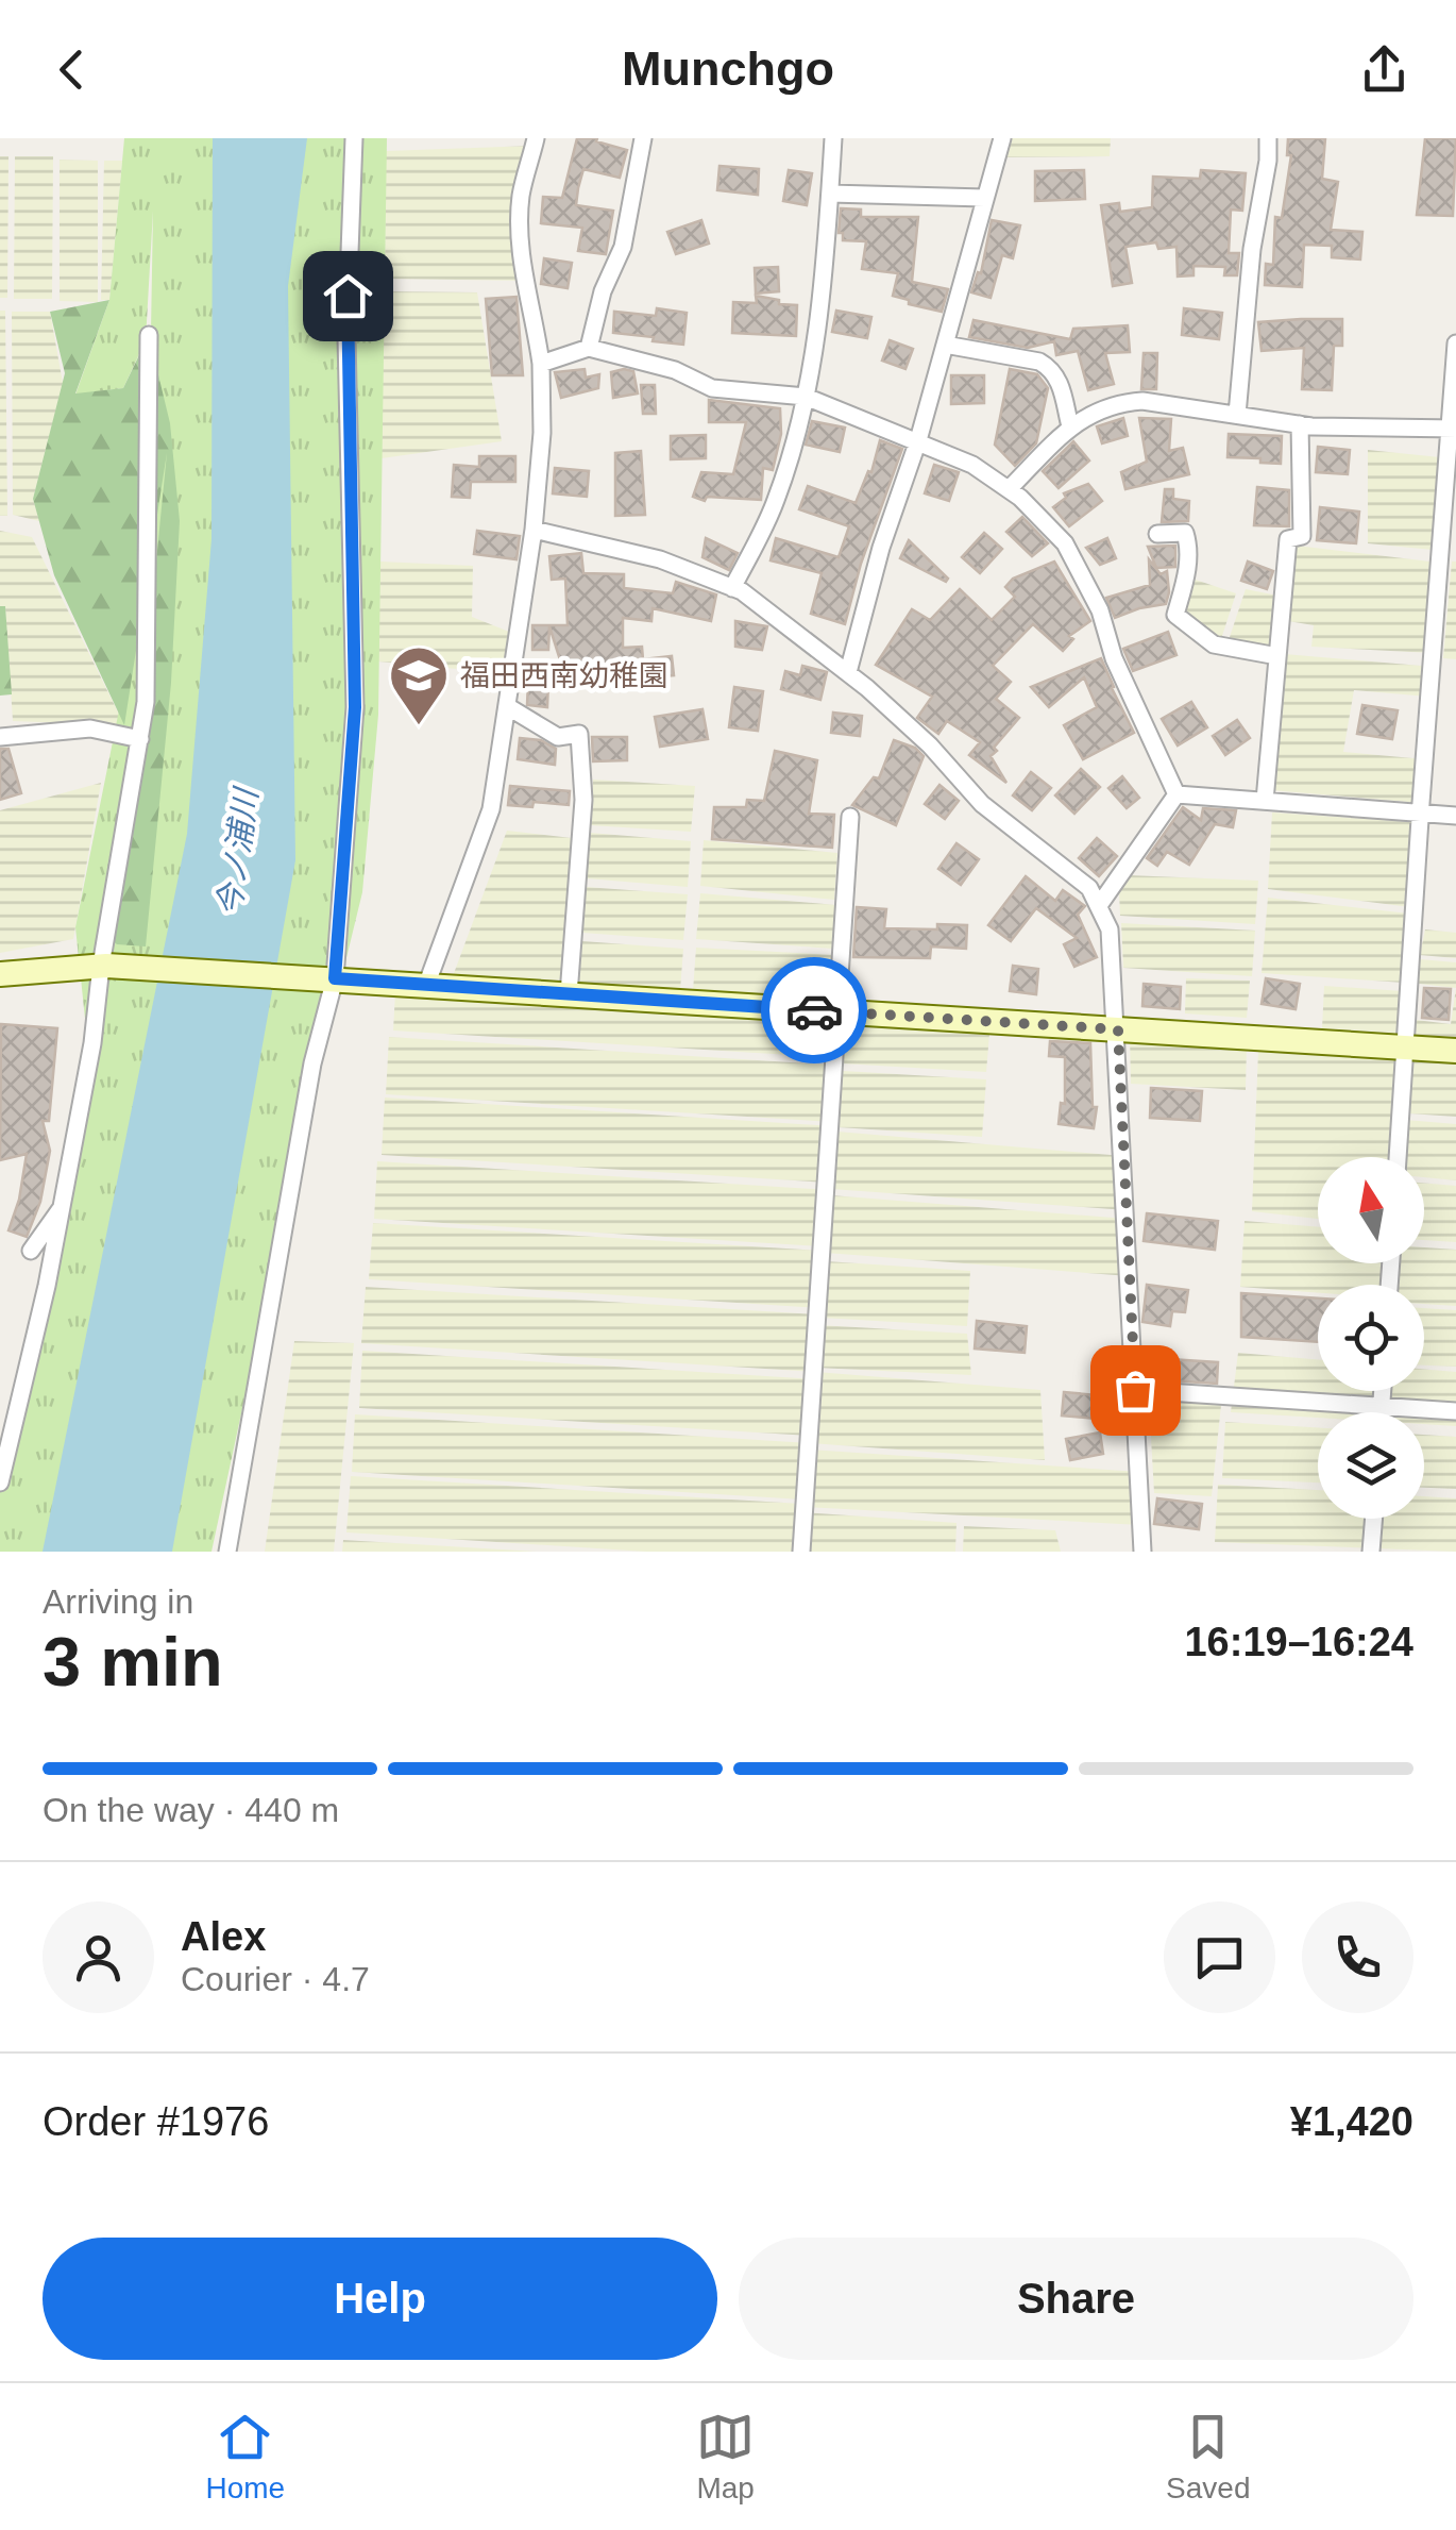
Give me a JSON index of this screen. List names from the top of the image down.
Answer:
{
  "water": ["今ノ浦川"],
  "places": {
    "school or university": ["福田西南幼稚園"]
  },
  "north": "top",
  "page": {
    "header": "Munchgo",
    "heading": ["3 min", "Arriving in", "16:19–16:24"],
    "panel": [
      "Alex",
      "Courier · 4.7",
      "Order #1976",
      "¥1,420"
    ],
    "bar": "On the way · 440 m",
    "buttons": ["Help", "Share"],
    "tabs": ["Home", "Map", "Saved"]
  }
}
